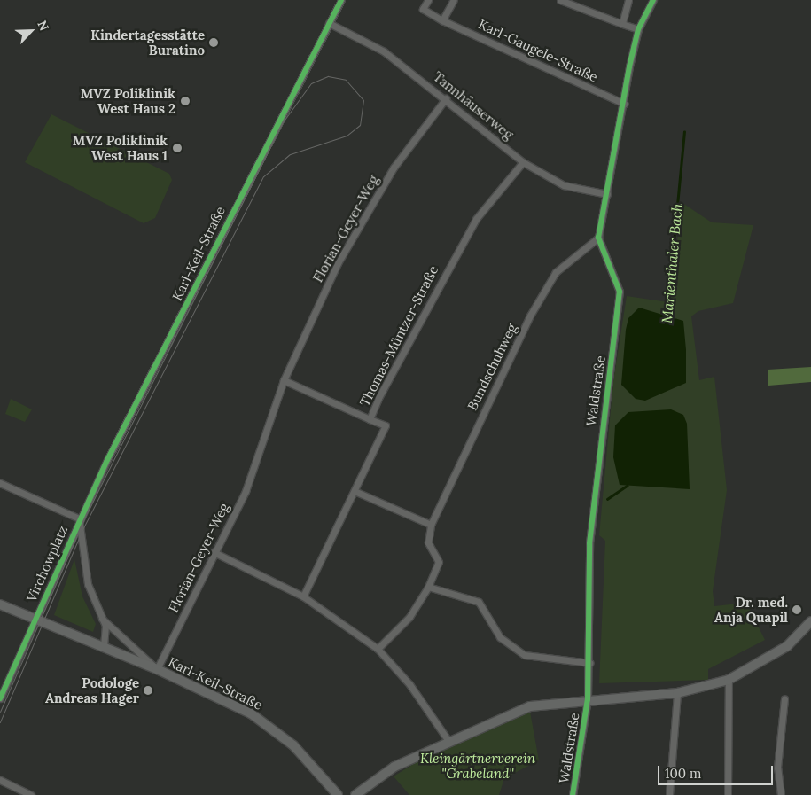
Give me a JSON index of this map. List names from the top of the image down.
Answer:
{
  "streets": {
    "street": [
      "Karl-Gaugele-Straße",
      "Tannhäuserweg",
      "Florian-Geyer-Weg",
      "Karl-Keil-Straße",
      "Thomas-Müntzer-Straße",
      "Bundschuhweg",
      "Waldstraße",
      "Virchowplatz"
    ]
  },
  "crossings": [
    ["Tannhäuserweg", "Florian-Geyer-Weg"],
    ["Tannhäuserweg", "Karl-Keil-Straße"],
    ["Tannhäuserweg", "Thomas-Müntzer-Straße"],
    ["Florian-Geyer-Weg", "Karl-Keil-Straße"],
    ["Karl-Keil-Straße", "Virchowplatz"],
    ["Bundschuhweg", "Waldstraße"]
  ],
  "water": ["Marienthaler Bach"],
  "parks": ["Kleingärtnerverein \"Grabeland\""],
  "places": [
    "Kindertagesstätte Buratino",
    "MVZ Poliklinik West Haus 2",
    "MVZ Poliklinik West Haus 1",
    "Dr. med. Anja Quapil",
    "Podologe Andreas Hager"
  ],
  "scale_bar": "100 m",
  "north": "top right"
}
